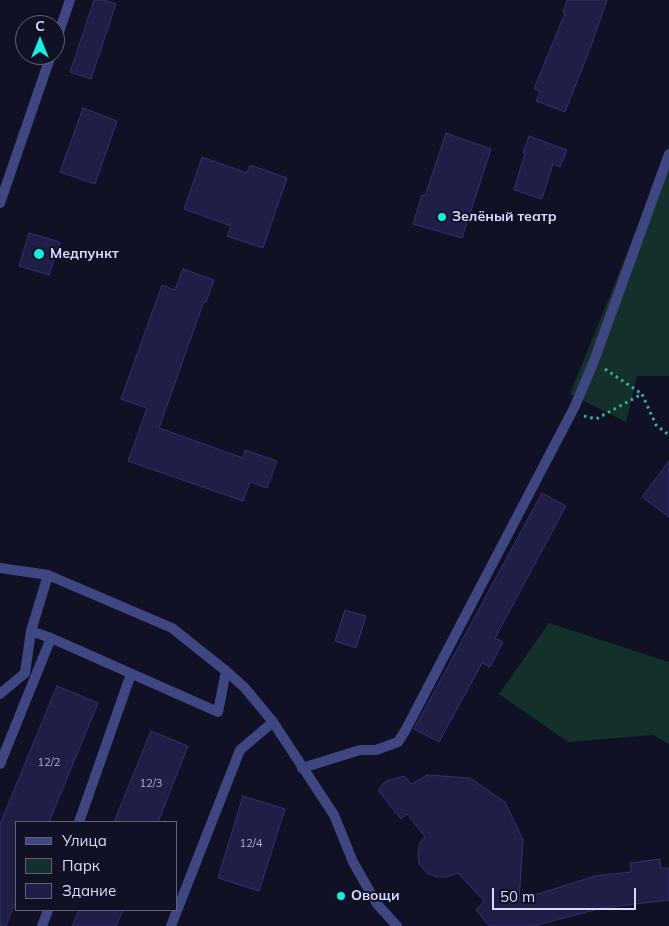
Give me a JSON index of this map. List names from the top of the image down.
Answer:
{
  "places": ["Зелёный театр", "Медпункт", "Овощи"],
  "house_numbers": ["12/2", "12/3", "12/4"],
  "legend": ["Улица", "Парк", "Здание"],
  "scale_bar": "50 m",
  "north": "top"
}
